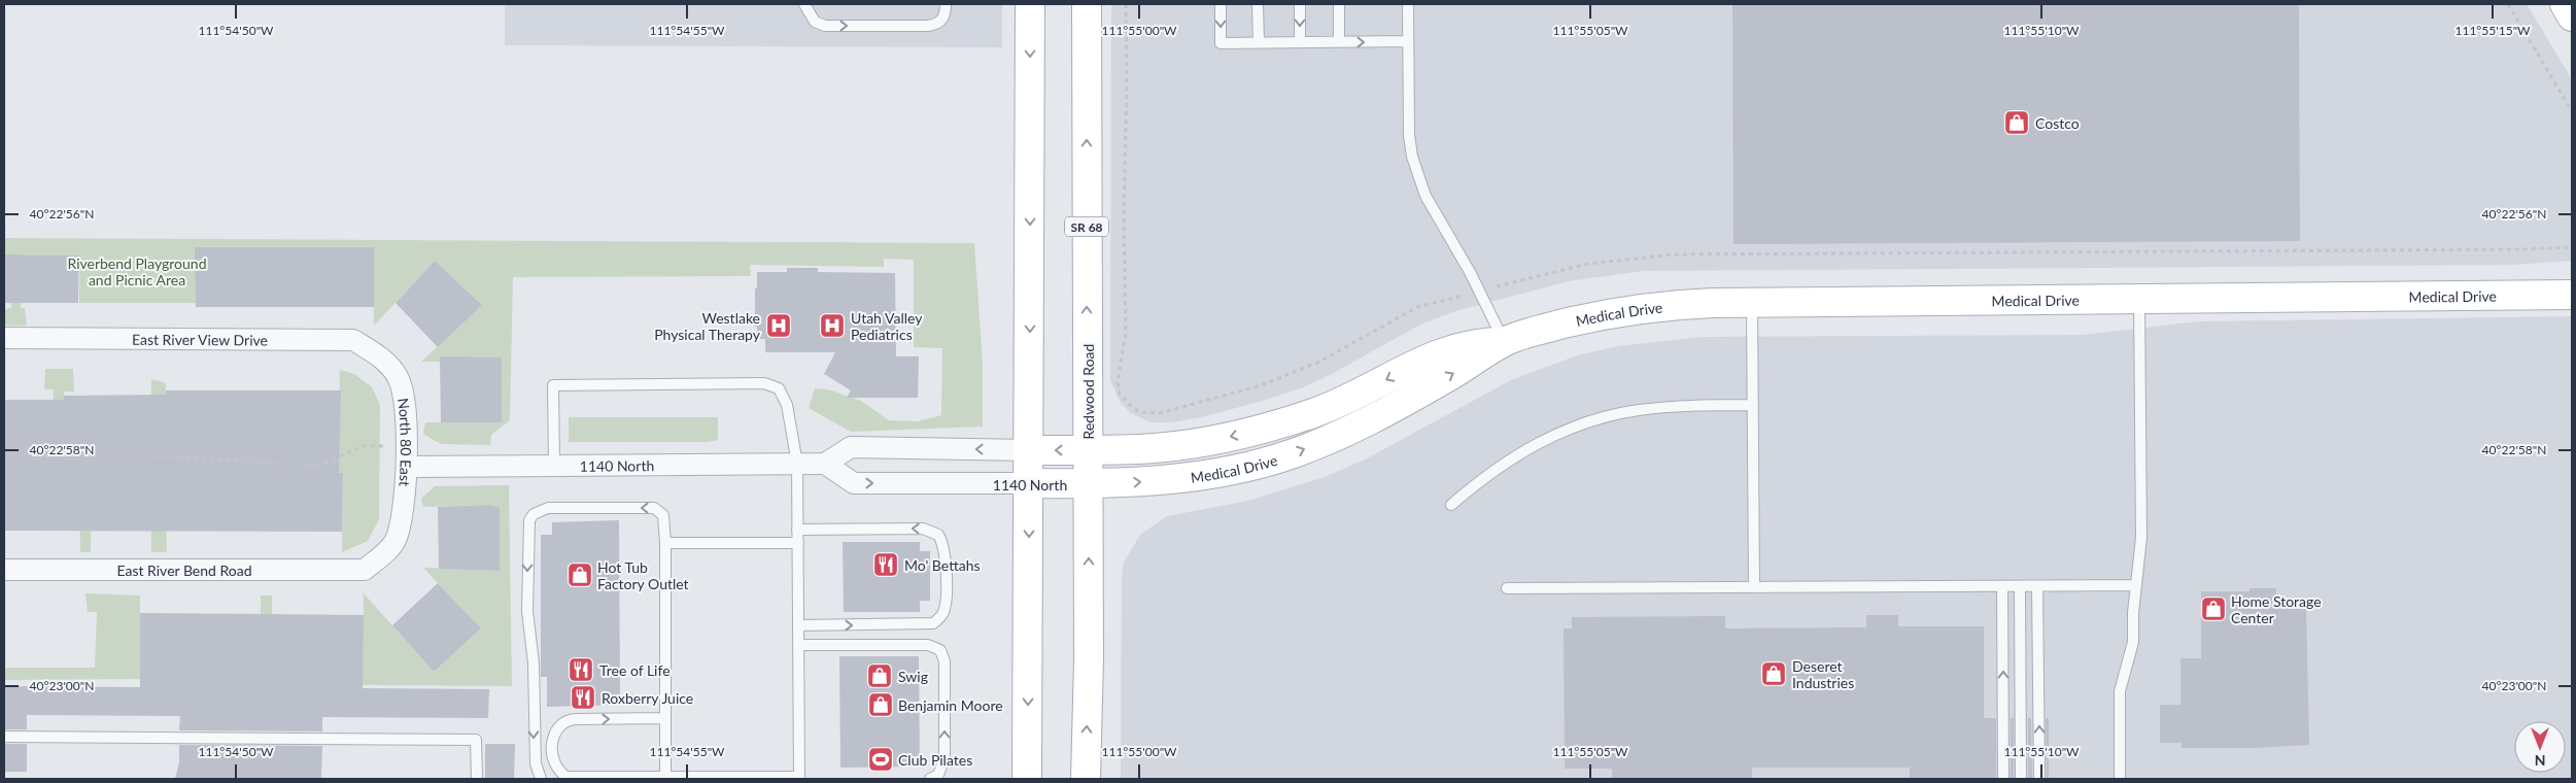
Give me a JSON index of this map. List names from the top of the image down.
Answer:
{
  "streets": {
    "street": [
      "SR 68",
      "Medical Drive",
      "East River View Drive",
      "Redwood Road",
      "North 80 East",
      "1140 North",
      "East River Bend Road"
    ]
  },
  "crossings": [
    ["Medical Drive", "Redwood Road"],
    ["Medical Drive", "1140 North"],
    ["East River View Drive", "North 80 East"],
    ["Redwood Road", "1140 North"],
    ["North 80 East", "1140 North"],
    ["North 80 East", "East River Bend Road"]
  ],
  "parks": ["Riverbend Playground and Picnic Area"],
  "places": {
    "shop": [
      "Costco",
      "Hot Tub Factory Outlet",
      "Home Storage Center",
      "Deseret Industries",
      "Swig",
      "Benjamin Moore"
    ],
    "hospital": ["Westlake Physical Therapy", "Utah Valley Pediatrics"],
    "restaurant": ["Mo' Bettahs", "Tree of Life", "Roxberry Juice"],
    "sports": ["Club Pilates"]
  },
  "north": "bottom",
  "coordinates": [
    "111°54'50\"W",
    "111°54'55\"W",
    "111°55'00\"W",
    "111°55'05\"W",
    "111°55'10\"W",
    "111°55'15\"W",
    "40°22'56\"N",
    "40°22'58\"N",
    "40°23'00\"N"
  ]
}
